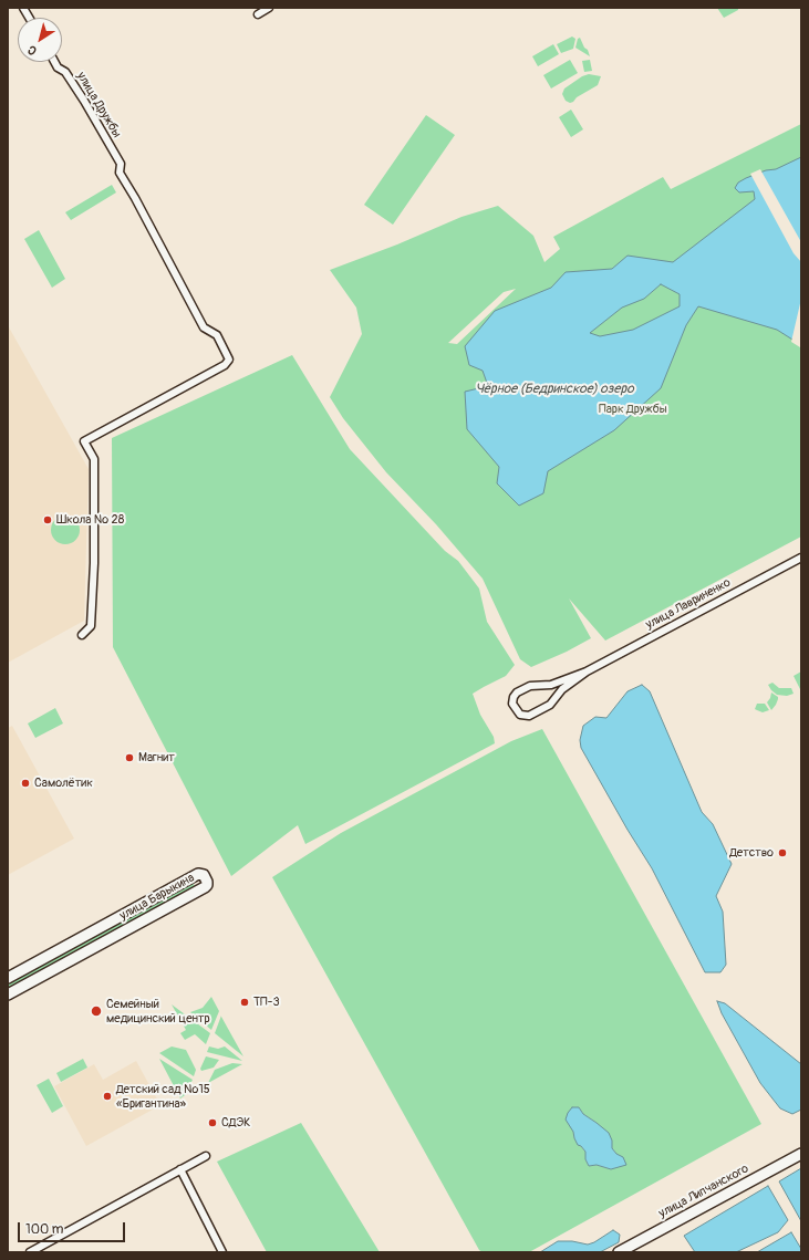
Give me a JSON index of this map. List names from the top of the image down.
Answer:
{
  "streets": {
    "street": [
      "улица Дружбы",
      "улица Лавриненко",
      "улица Барыкина",
      "улица Липчанского"
    ]
  },
  "water": ["Чёрное (Бедринское) озеро"],
  "parks": ["Парк Дружбы"],
  "places": [
    "Школа № 28",
    "Магнит",
    "Самолётик",
    "Детство",
    "ТП-3",
    "Семейный медицинский центр",
    "Детский сад №15 «Бригантина»",
    "СДЭК"
  ],
  "scale_bar": "100 m",
  "north": "bottom left"
}
